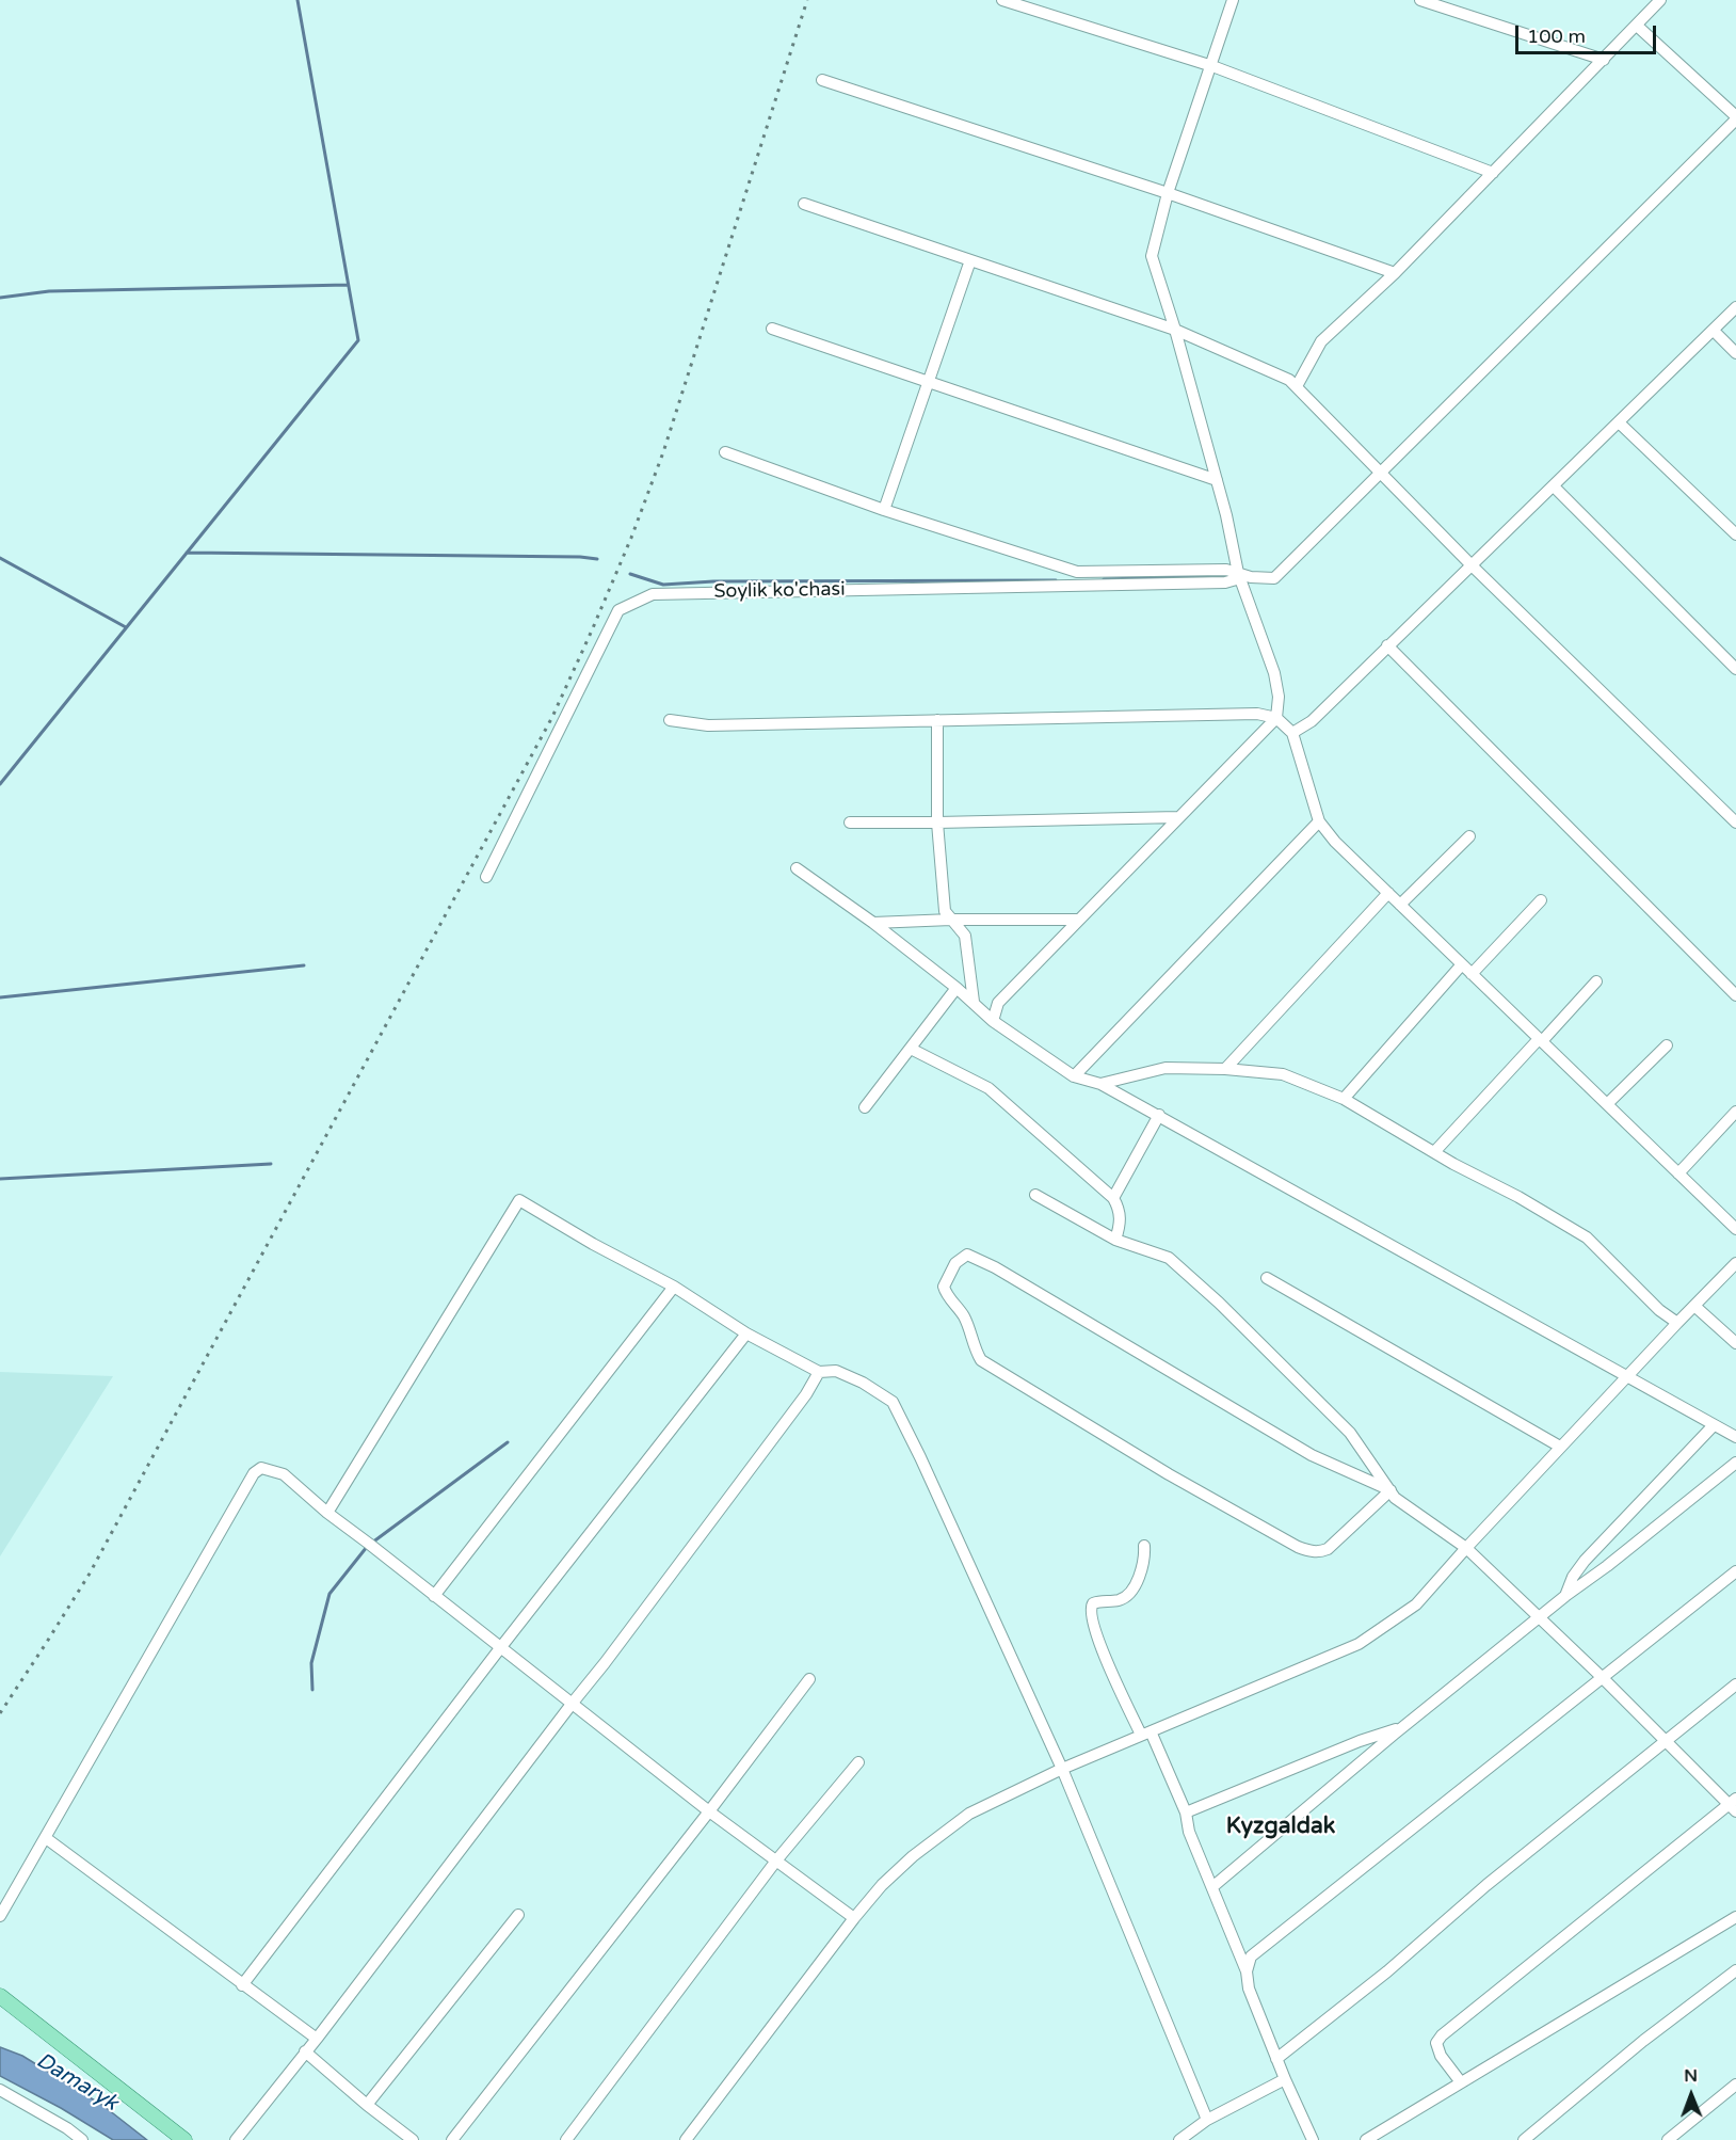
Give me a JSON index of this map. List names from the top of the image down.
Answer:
{
  "streets": {
    "street": ["Soylik ko'chasi"]
  },
  "districts": ["Kyzgaldak"],
  "water": ["Damaryk"],
  "scale_bar": "100 m",
  "north": "top"
}
